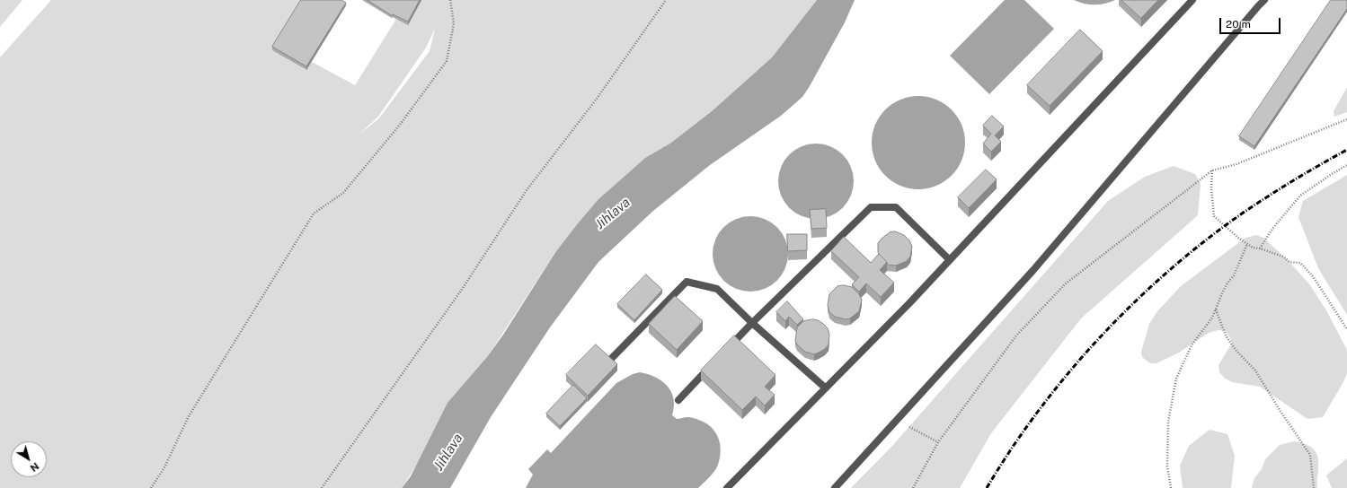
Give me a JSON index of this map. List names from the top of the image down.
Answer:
{
  "water": ["Jihlava"],
  "scale_bar": "20 m",
  "north": "bottom right"
}
